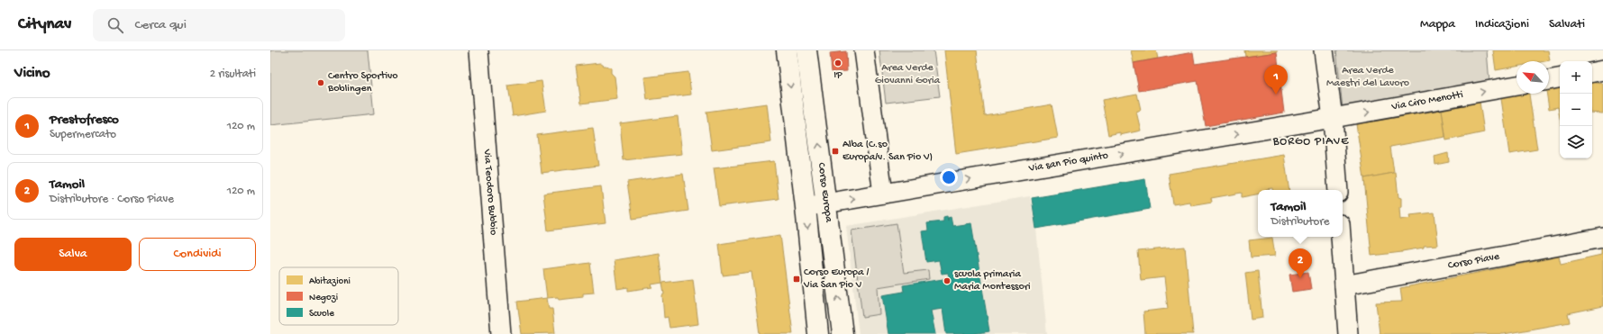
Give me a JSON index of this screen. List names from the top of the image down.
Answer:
{
  "streets": {
    "main road": ["Corso Europa"],
    "street": [
      "Via Ciro Menotti",
      "Via san Pio quinto",
      "Via Teodoro Bubbio",
      "Corso Piave"
    ]
  },
  "crossings": [
    ["Via Ciro Menotti", "Via san Pio quinto"],
    ["Via san Pio quinto", "Corso Europa"]
  ],
  "one_way": ["Via Ciro Menotti", "Via san Pio quinto"],
  "districts": ["BORGO PIAVE"],
  "parks": ["Area Verde Giovanni Goria", "Area Verde Maestri del Lavoro"],
  "places": {
    "other": ["IP", "Centro Sportivo Boblingen", "scuola primaria Maria Montessori"],
    "transit": ["Alba (C.so Europa/v. San Pio V)", "Corso Europa / Via San Pio V"]
  },
  "legend": ["Abitazioni", "Negozi", "Scuole"],
  "north": "top left",
  "page": {
    "header": "Citynav",
    "search": "Cerca qui",
    "nav": ["Mappa", "Indicazioni", "Salvati"],
    "heading": ["Vicino", "2 risultati"],
    "map_buttons": ["+", "−"],
    "pins": ["1", "2"],
    "list": [
      {
        "mark": "1",
        "name": "Prestofresco",
        "note": "Supermercato",
        "value": "120 m"
      },
      {
        "mark": "2",
        "name": "Tamoil",
        "note": "Distributore · Corso Piave",
        "value": "120 m"
      }
    ],
    "popup": ["Tamoil", "Distributore"],
    "buttons": ["Salva", "Condividi"]
  }
}
